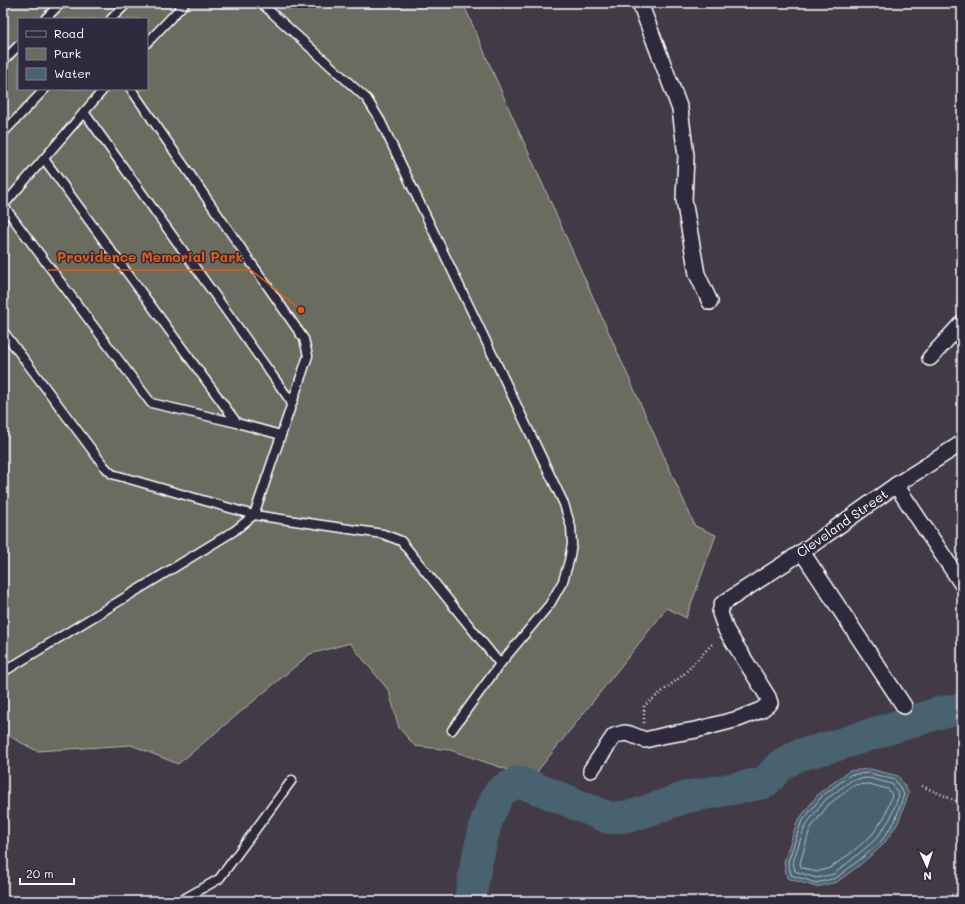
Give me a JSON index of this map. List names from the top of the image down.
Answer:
{
  "streets": {
    "street": ["Cleveland Street"]
  },
  "places": ["Providence Memorial Park"],
  "legend": ["Road", "Park", "Water"],
  "scale_bar": "20 m",
  "north": "bottom"
}
